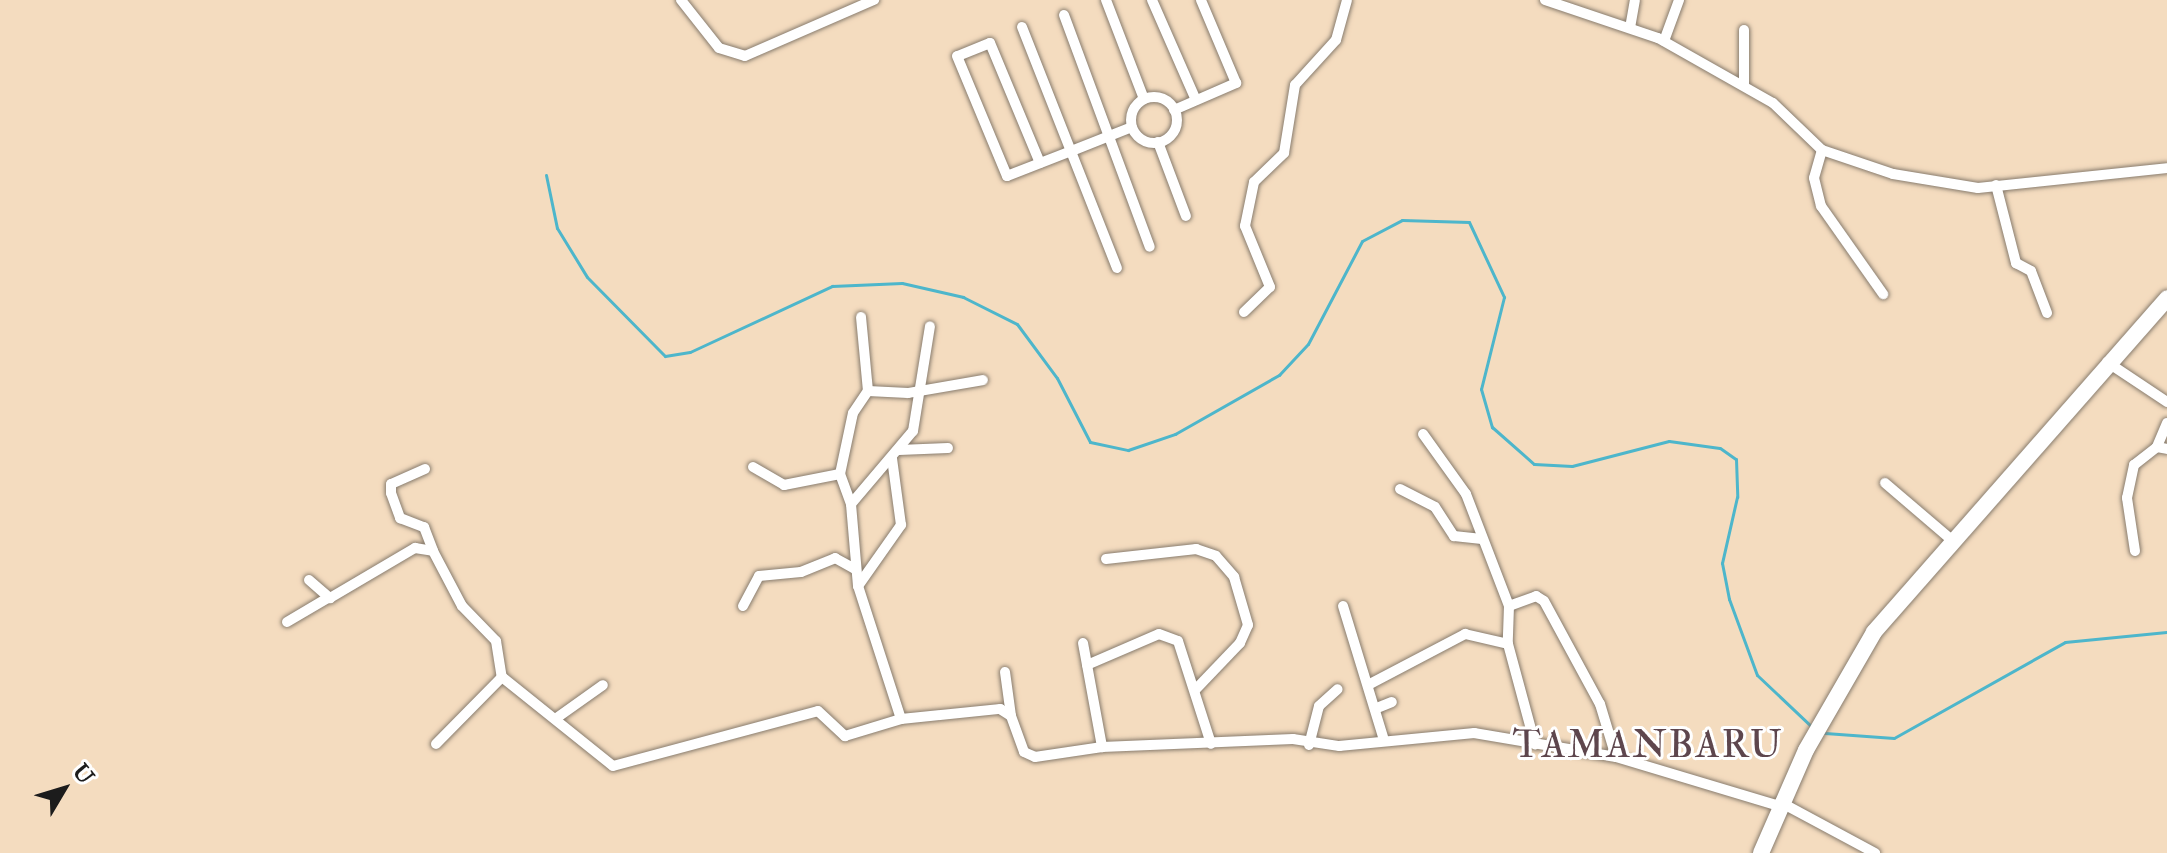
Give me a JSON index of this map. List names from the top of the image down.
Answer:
{
  "districts": ["TAMANBARU"],
  "north": "top right"
}
